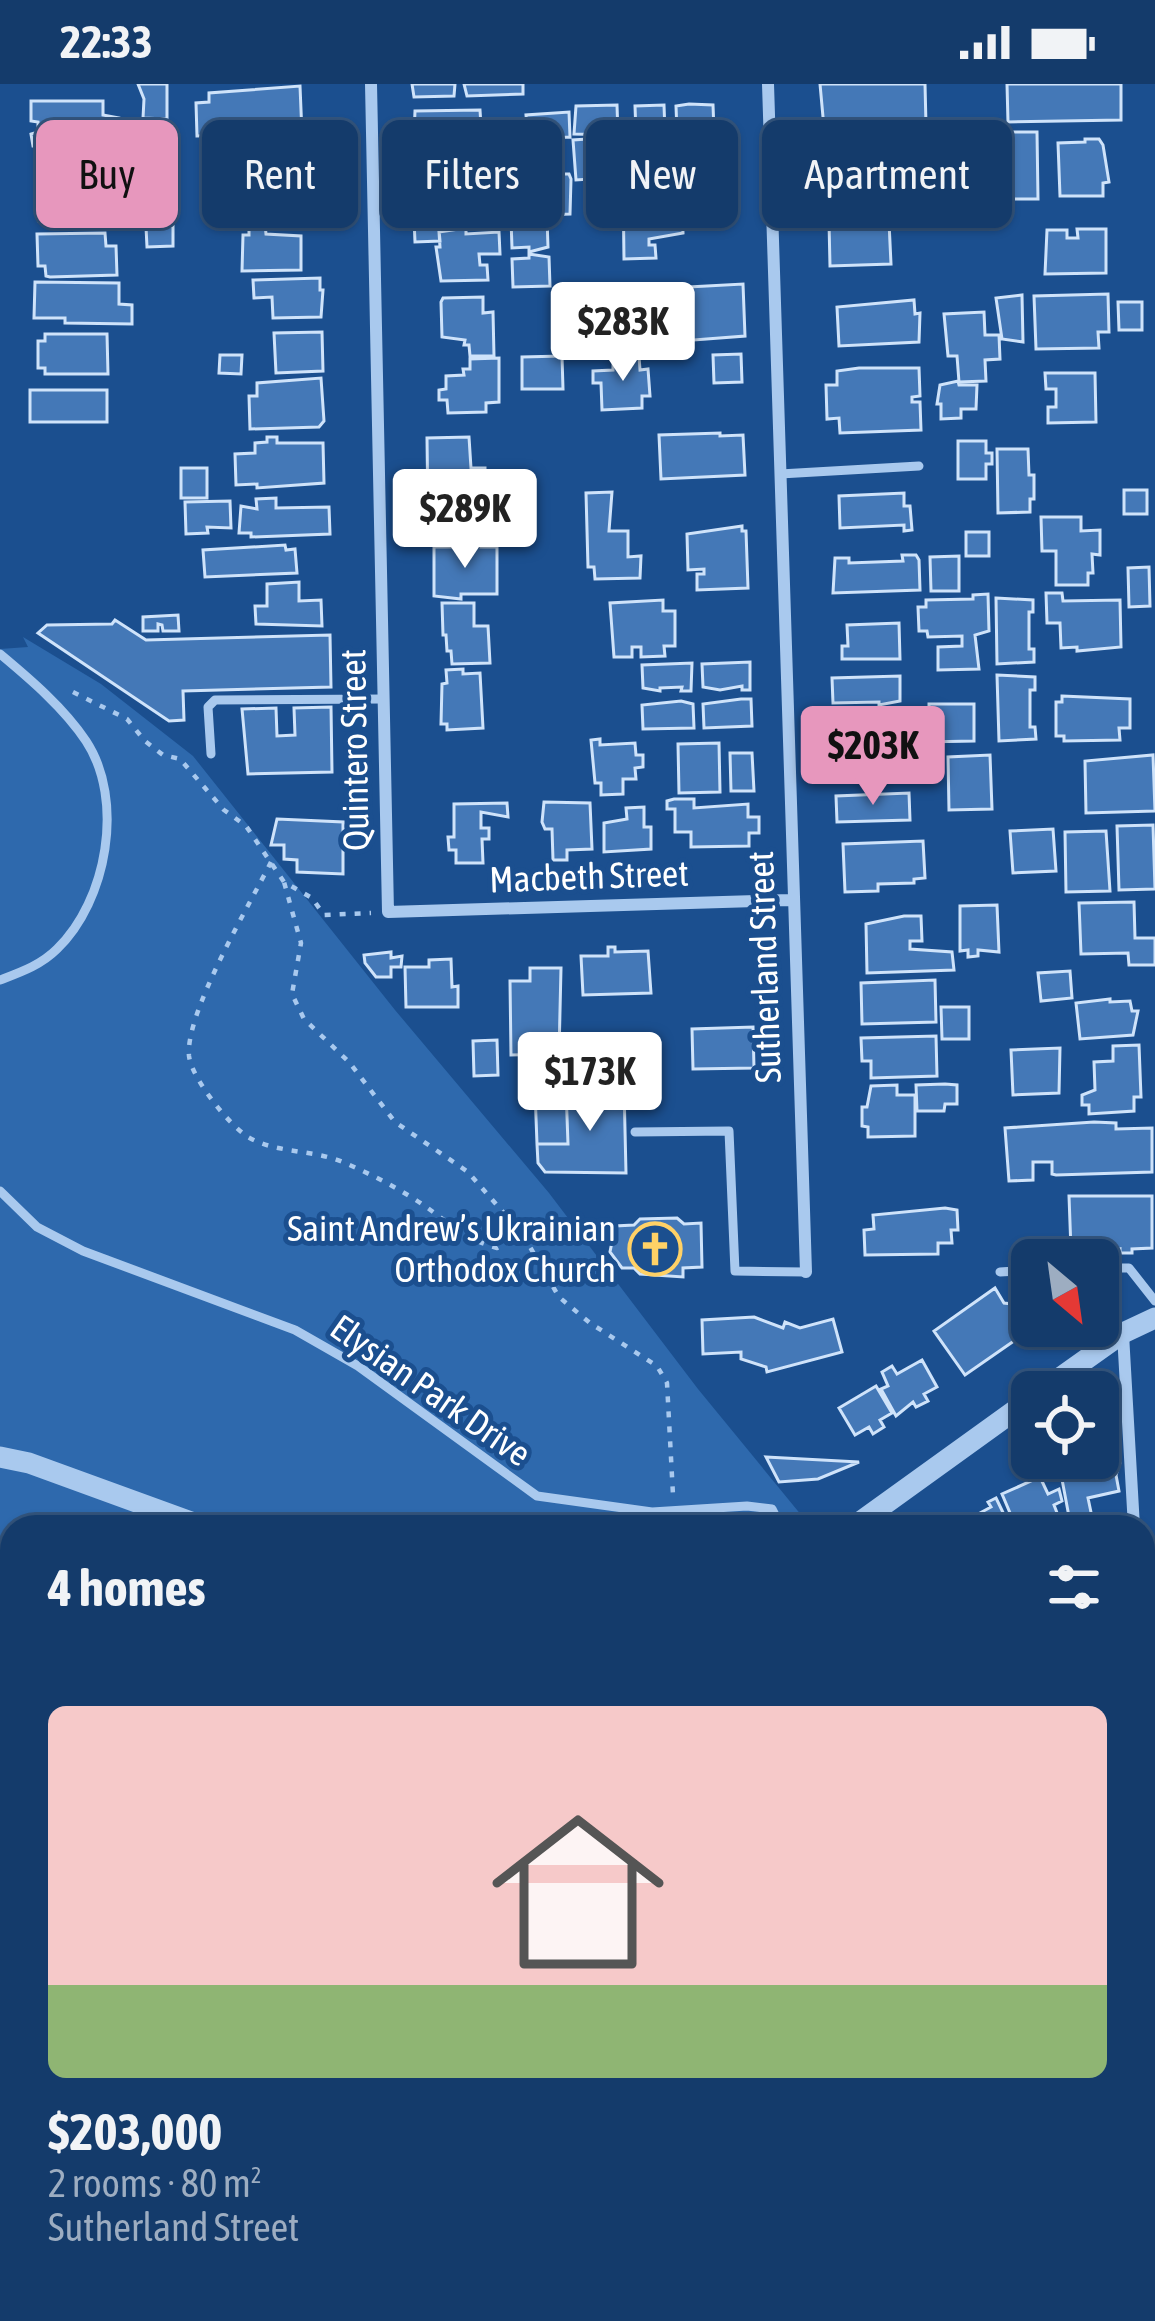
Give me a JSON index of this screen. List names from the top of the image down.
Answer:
{
  "streets": {
    "street": ["Quintero Street", "Macbeth Street", "Sutherland Street"],
    "lane": ["Elysian Park Drive"]
  },
  "crossings": [
    ["Quintero Street", "Macbeth Street"],
    ["Macbeth Street", "Sutherland Street"]
  ],
  "places": {
    "church": ["Saint Andrew’s Ukrainian Orthodox Church"]
  },
  "north": "bottom right",
  "page": {
    "status": "22:33",
    "chip": [
      "Buy",
      "Rent",
      "Filters",
      "New",
      "Apartment"
    ],
    "price": [
      "$283K",
      "$289K",
      "$203K",
      "$173K"
    ],
    "heading": "4 homes",
    "list": [
      {
        "name": "$203,000",
        "note": "2 rooms · 80 m² · Sutherland Street"
      }
    ]
  }
}
